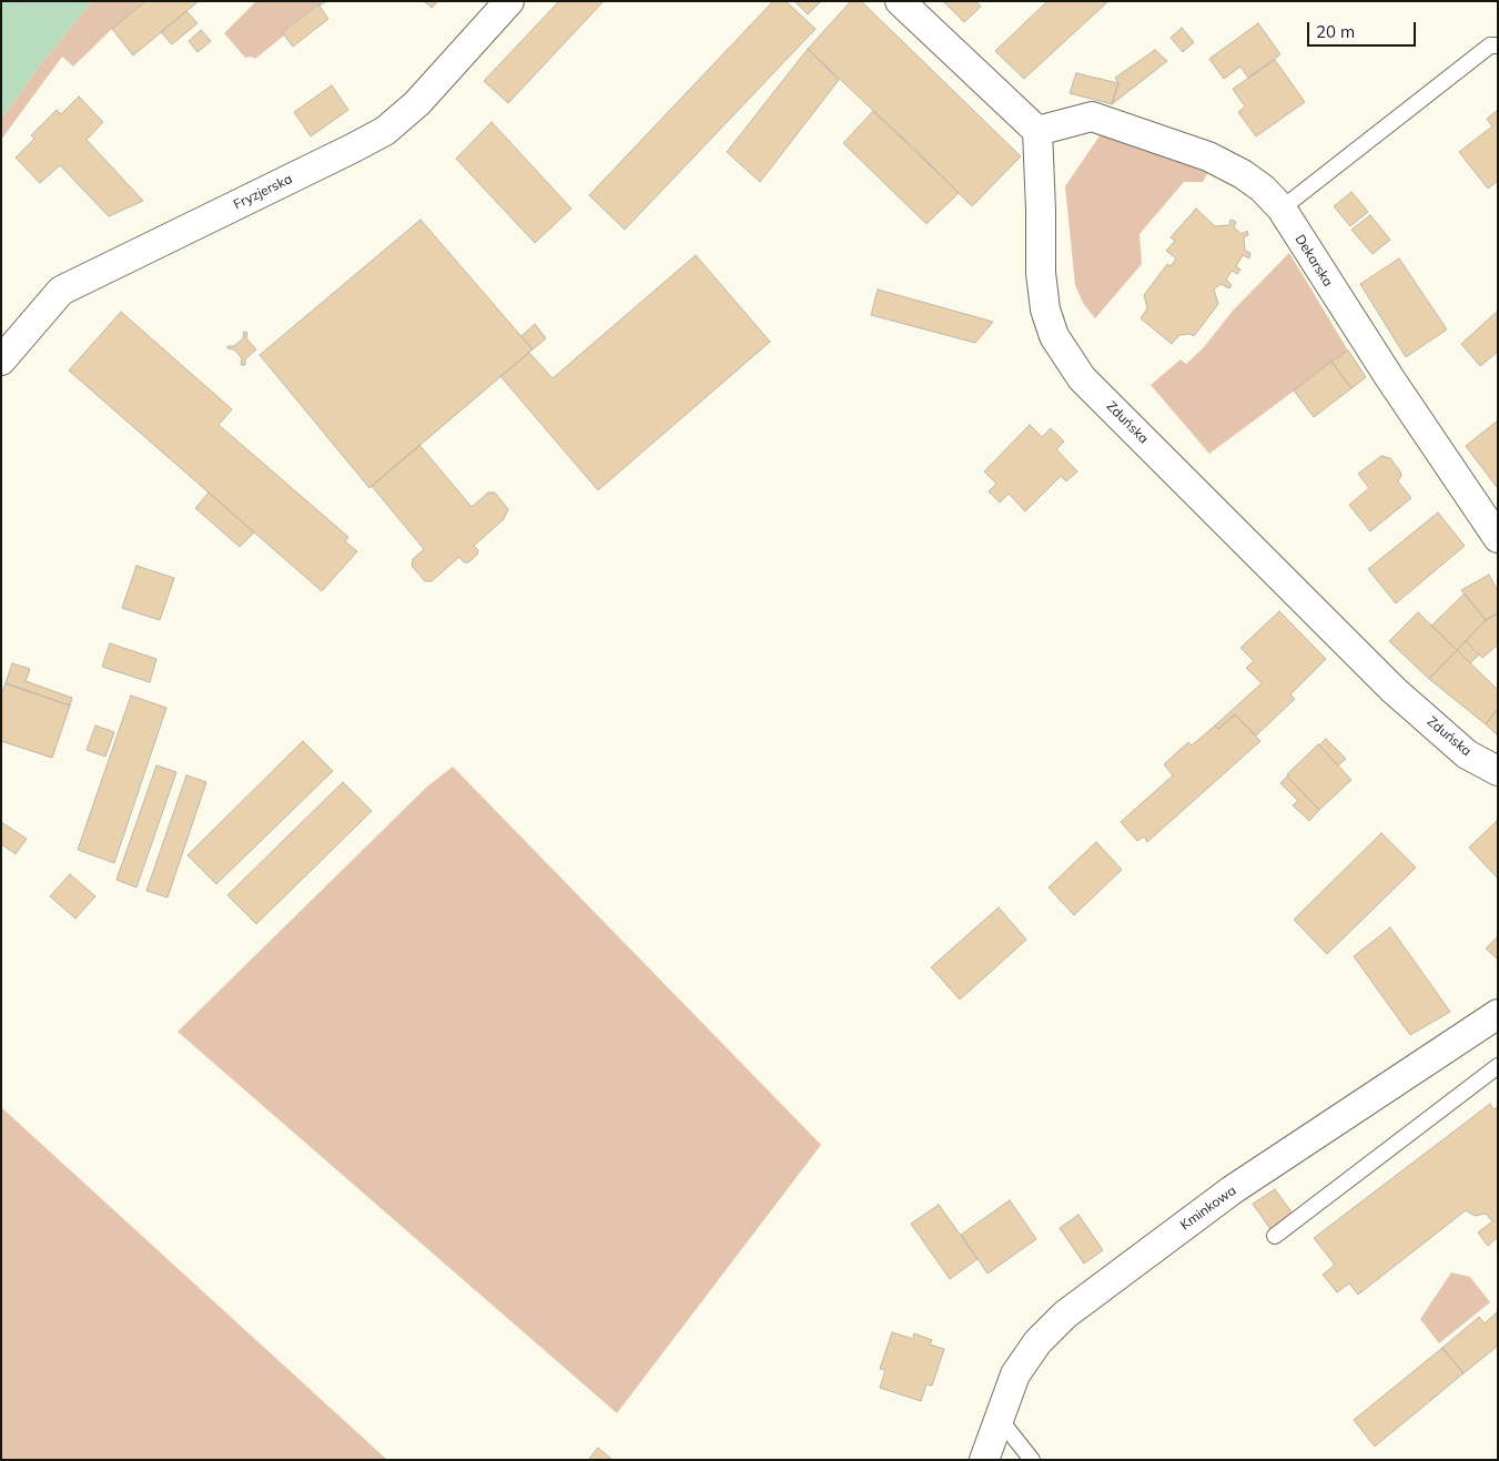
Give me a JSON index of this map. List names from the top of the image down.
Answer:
{
  "streets": {
    "street": [
      "Fryzjerska",
      "Dekarska",
      "Zduńska",
      "Kminkowa"
    ]
  },
  "crossings": [
    ["Dekarska", "Zduńska"]
  ],
  "scale_bar": "20 m"
}
